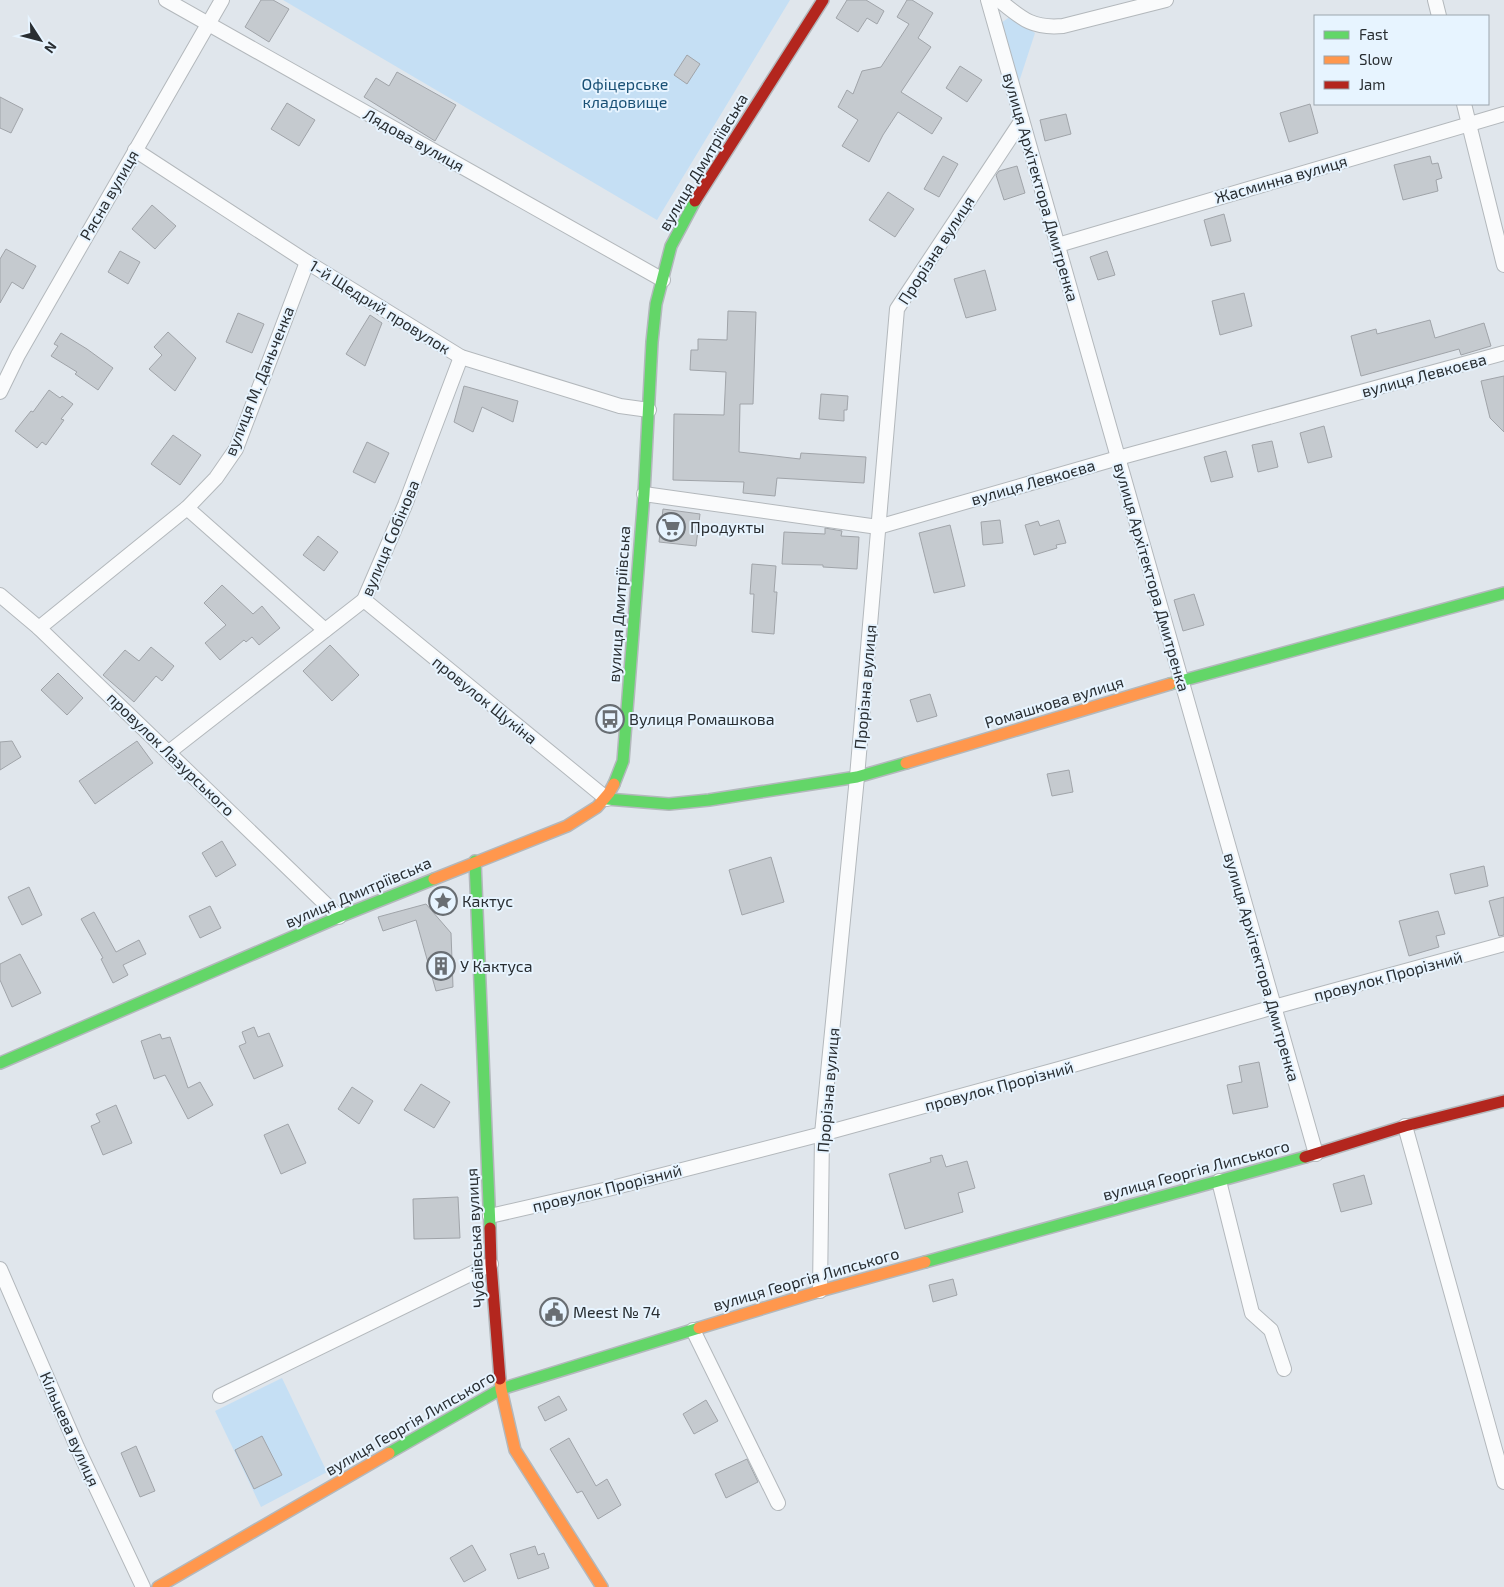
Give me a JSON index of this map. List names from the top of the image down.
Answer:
{
  "streets": {
    "street": [
      "Лядова вулиця",
      "вулиця Дмитріївська",
      "Жасминна вулиця",
      "вулиця Архітектора Дмитренка",
      "Рясна вулиця",
      "Прорізна вулиця",
      "1-й Щедрий провулок",
      "вулиця Левкоєва",
      "вулиця М. Даньченка",
      "вулиця Собінова",
      "провулок Щукіна",
      "Ромашкова вулиця",
      "провулок Лазурського",
      "провулок Прорізний",
      "вулиця Георгія Липського",
      "Чубаївська вулиця",
      "Кільцева вулиця"
    ]
  },
  "crossings": [
    ["Лядова вулиця", "вулиця Дмитріївська"],
    ["Лядова вулиця", "Рясна вулиця"],
    ["вулиця Дмитріївська", "1-й Щедрий провулок"],
    ["вулиця Дмитріївська", "вулиця Левкоєва"],
    ["вулиця Дмитріївська", "провулок Щукіна"],
    ["вулиця Дмитріївська", "Ромашкова вулиця"],
    ["вулиця Дмитріївська", "провулок Лазурського"],
    ["вулиця Дмитріївська", "Чубаївська вулиця"],
    ["Жасминна вулиця", "вулиця Архітектора Дмитренка"],
    ["вулиця Архітектора Дмитренка", "Прорізна вулиця"],
    ["вулиця Архітектора Дмитренка", "вулиця Левкоєва"],
    ["вулиця Архітектора Дмитренка", "Ромашкова вулиця"],
    ["вулиця Архітектора Дмитренка", "провулок Прорізний"],
    ["вулиця Архітектора Дмитренка", "вулиця Георгія Липського"],
    ["Рясна вулиця", "1-й Щедрий провулок"],
    ["Прорізна вулиця", "вулиця Левкоєва"],
    ["Прорізна вулиця", "Ромашкова вулиця"],
    ["Прорізна вулиця", "провулок Прорізний"],
    ["Прорізна вулиця", "вулиця Георгія Липського"],
    ["1-й Щедрий провулок", "вулиця М. Даньченка"],
    ["1-й Щедрий провулок", "вулиця Собінова"],
    ["вулиця М. Даньченка", "провулок Лазурського"],
    ["вулиця Собінова", "провулок Щукіна"],
    ["вулиця Собінова", "провулок Лазурського"],
    ["провулок Щукіна", "Ромашкова вулиця"],
    ["провулок Прорізний", "Чубаївська вулиця"],
    ["вулиця Георгія Липського", "Чубаївська вулиця"]
  ],
  "parks": ["Офіцерське кладовище"],
  "places": {
    "supermarket": ["Продукты"],
    "bus stop": ["Вулиця Ромашкова"],
    "place": ["Кактус"],
    "building": ["У Кактуса"],
    "public building": ["Meest № 74"]
  },
  "legend": ["Fast", "Slow", "Jam"],
  "north": "bottom right"
}
